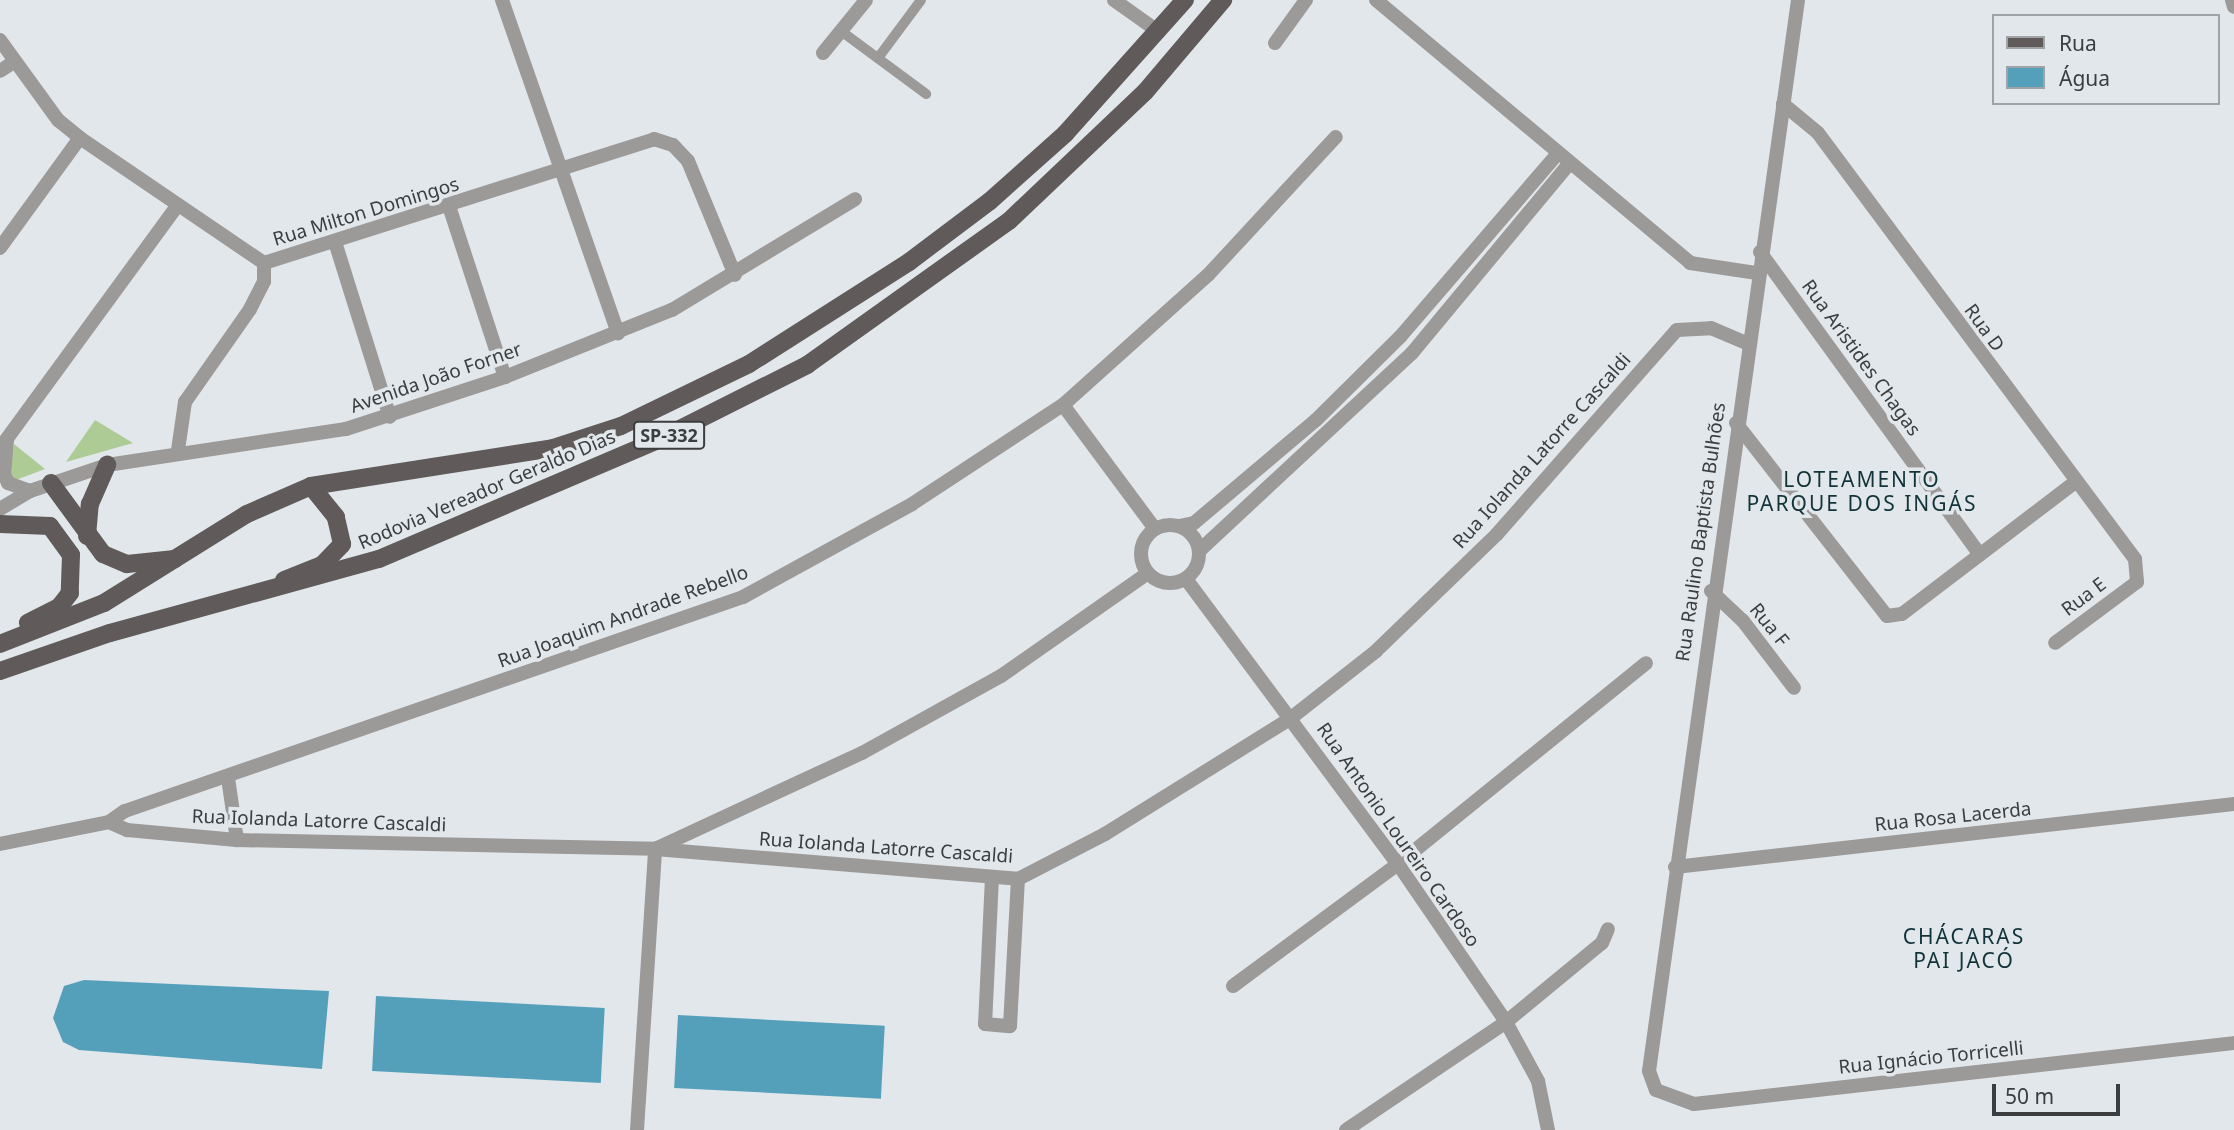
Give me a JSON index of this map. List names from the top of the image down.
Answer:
{
  "streets": {
    "main road": ["SP-332", "Rodovia Vereador Geraldo Dias"],
    "street": [
      "Rua Milton Domingos",
      "Rua D",
      "Rua Aristides Chagas",
      "Avenida João Forner",
      "Rua Iolanda Latorre Cascaldi",
      "Rua Raulino Baptista Bulhões",
      "Rua E",
      "Rua Joaquim Andrade Rebello",
      "Rua F",
      "Rua Rosa Lacerda",
      "Rua Antonio Loureiro Cardoso",
      "Rua Ignácio Torricelli"
    ]
  },
  "crossings": [
    ["Rua Milton Domingos", "Avenida João Forner"],
    ["Rua D", "Rua Raulino Baptista Bulhões"],
    ["Rua D", "Rua E"],
    ["Rua Aristides Chagas", "Rua Raulino Baptista Bulhões"],
    ["Rua Iolanda Latorre Cascaldi", "Rua Raulino Baptista Bulhões"],
    ["Rua Iolanda Latorre Cascaldi", "Rua Joaquim Andrade Rebello"],
    ["Rua Iolanda Latorre Cascaldi", "Rua Antonio Loureiro Cardoso"],
    ["Rua Raulino Baptista Bulhões", "Rua F"],
    ["Rua Raulino Baptista Bulhões", "Rua Rosa Lacerda"],
    ["Rua Raulino Baptista Bulhões", "Rua Ignácio Torricelli"]
  ],
  "districts": ["LOTEAMENTO PARQUE DOS INGÁS", "CHÁCARAS PAI JACÓ"],
  "legend": ["Rua", "Água"],
  "scale_bar": "50 m"
}
